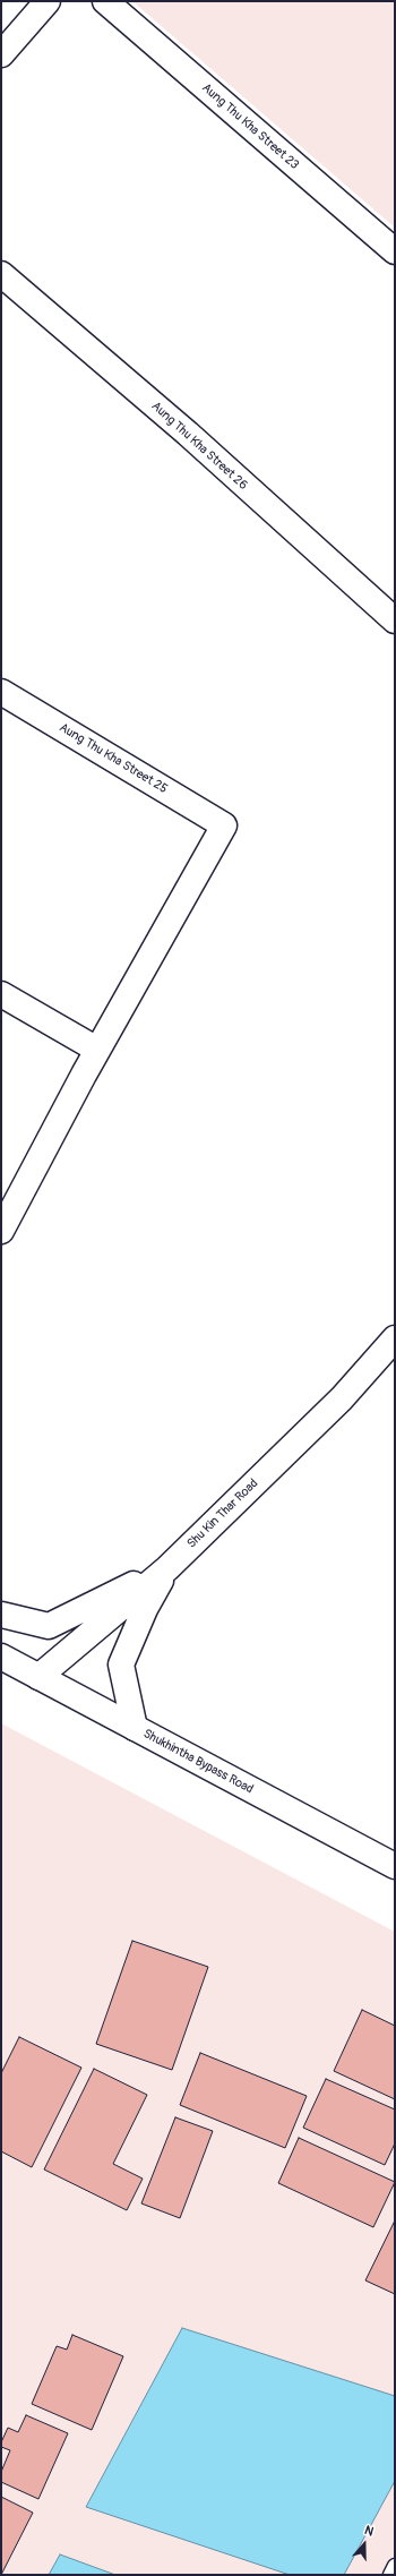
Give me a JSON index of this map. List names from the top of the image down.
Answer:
{
  "streets": {
    "street": [
      "Aung Thu Kha Street 23",
      "Aung Thu Kha Street 26",
      "Aung Thu Kha Street 25",
      "Shu Kin Thar Road",
      "Shukhintha Bypass Road"
    ]
  },
  "crossings": [
    ["Shu Kin Thar Road", "Shukhintha Bypass Road"]
  ],
  "north": "top"
}
